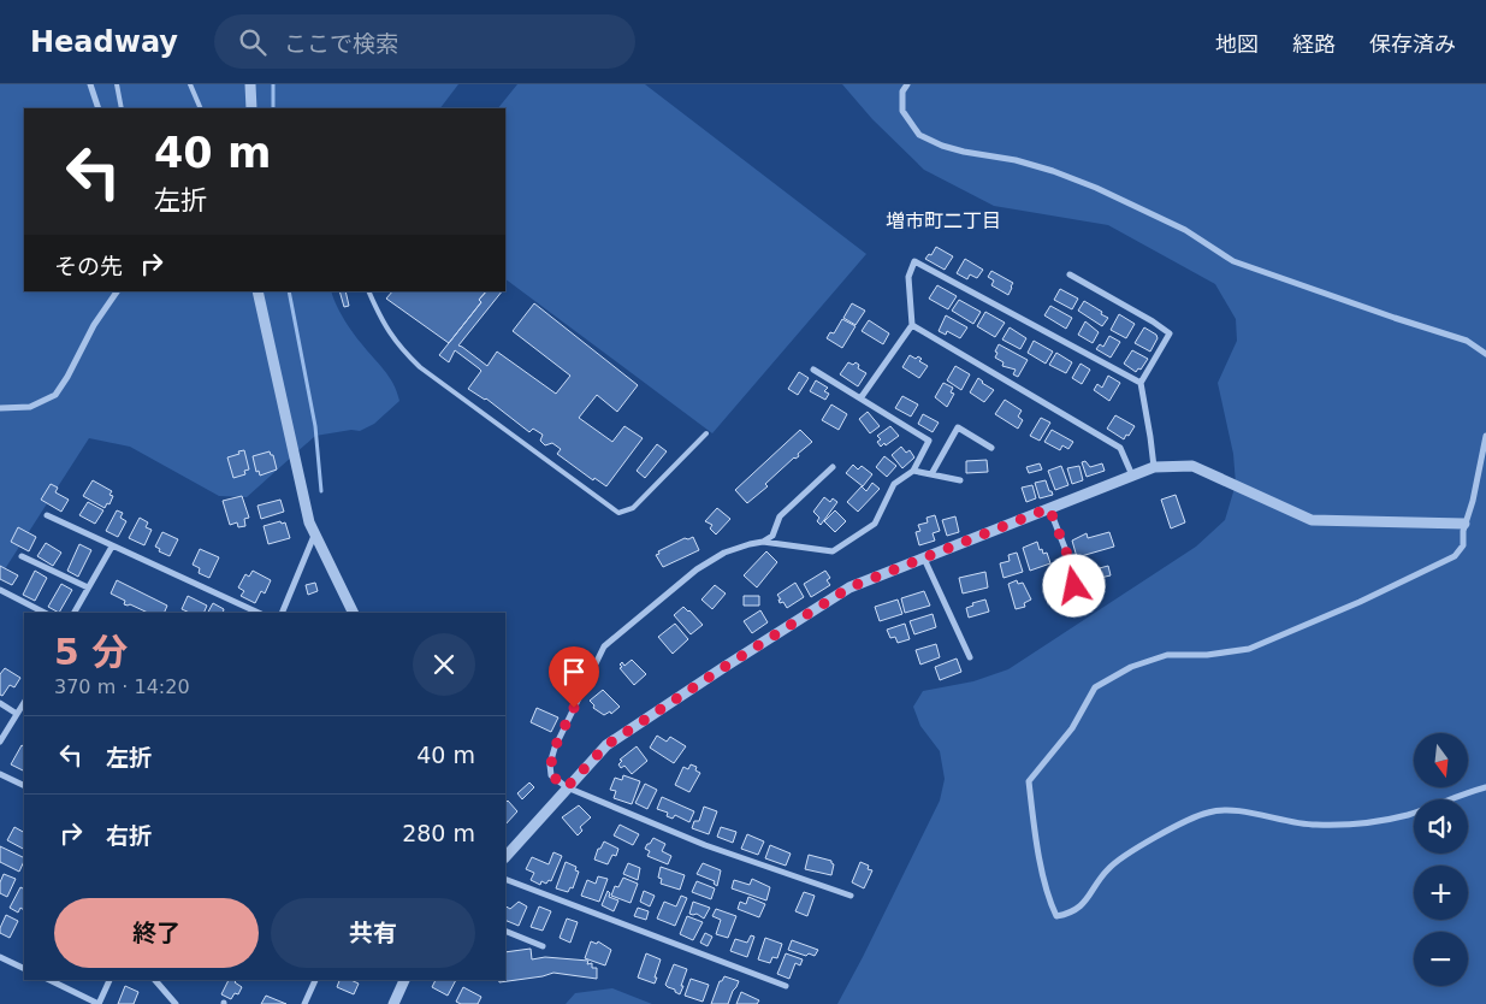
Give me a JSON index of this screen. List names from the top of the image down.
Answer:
{
  "districts": ["増市町二丁目"],
  "north": "bottom",
  "page": {
    "header": "Headway",
    "search": "ここで検索",
    "nav": ["地図", "経路", "保存済み"],
    "turn": ["40 m", "左折"],
    "then": "その先",
    "heading": ["5 分", "370 m · 14:20"],
    "list": [
      {
        "name": "左折",
        "value": "40 m"
      },
      {
        "name": "右折",
        "value": "280 m"
      }
    ],
    "map_buttons": ["+", "−"],
    "buttons": ["終了", "共有"]
  }
}
